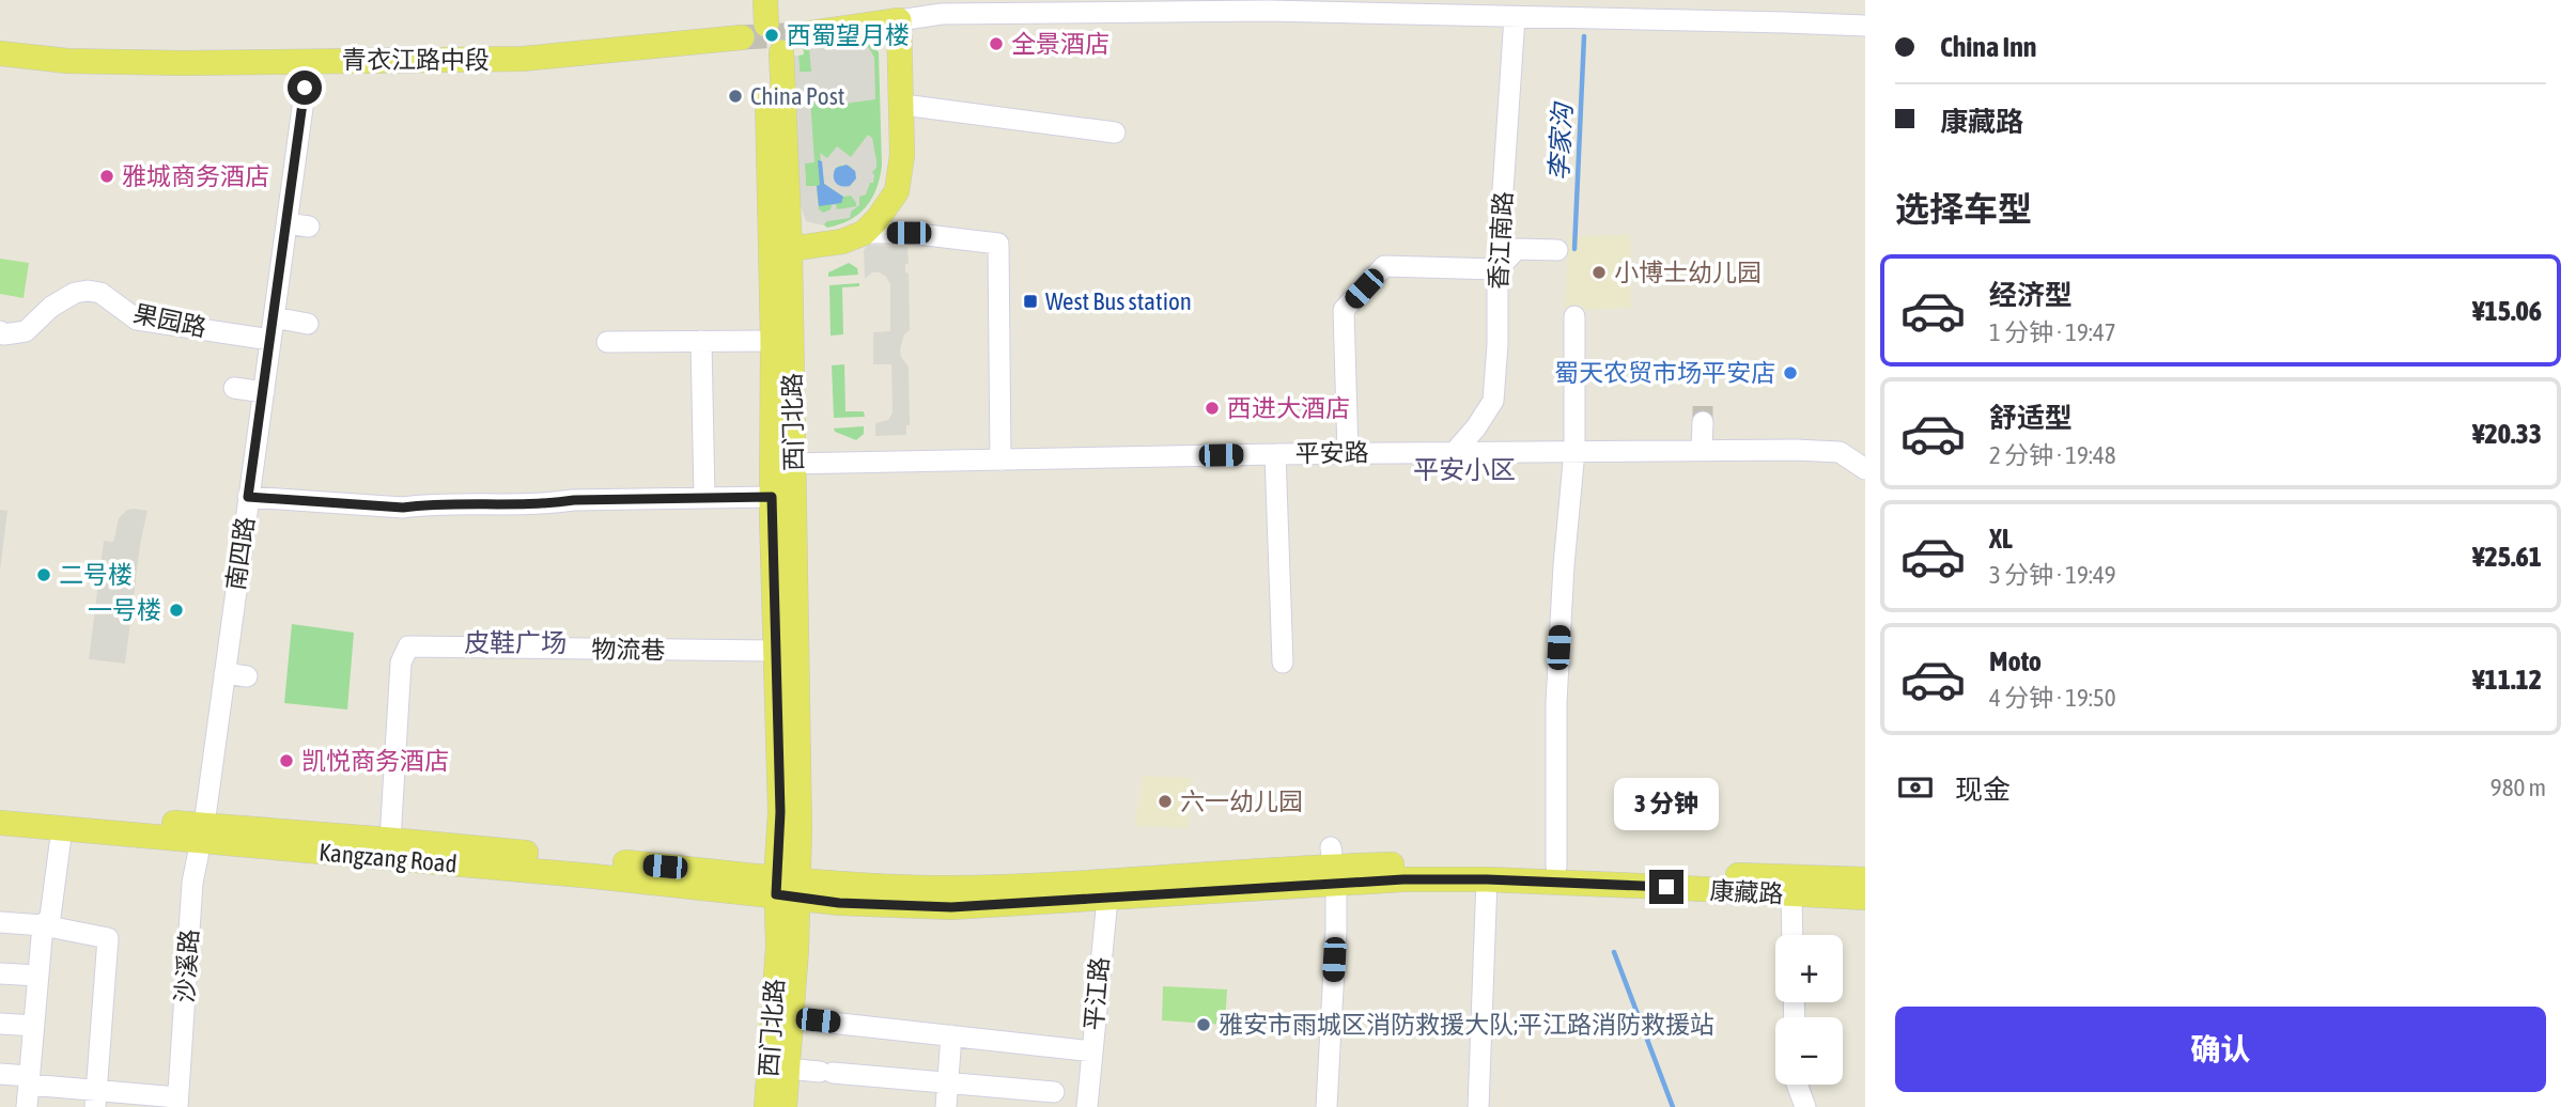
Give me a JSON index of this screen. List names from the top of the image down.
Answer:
{
  "streets": {
    "main road": [
      "青衣江路中段",
      "西门北路",
      "Kangzang Road",
      "康藏路"
    ],
    "street": [
      "香江南路",
      "果园路",
      "平安路",
      "南四路",
      "物流巷",
      "沙溪路",
      "平江路"
    ]
  },
  "crossings": [
    ["青衣江路中段", "南四路"],
    ["香江南路", "平安路"],
    ["果园路", "南四路"],
    ["西门北路", "平安路"],
    ["西门北路", "物流巷"],
    ["西门北路", "Kangzang Road"],
    ["西门北路", "康藏路"],
    ["南四路", "Kangzang Road"],
    ["南四路", "沙溪路"],
    ["物流巷", "Kangzang Road"],
    ["Kangzang Road", "康藏路"],
    ["Kangzang Road", "沙溪路"],
    ["康藏路", "平江路"]
  ],
  "districts": ["平安小区", "皮鞋广场"],
  "water": ["李家沟"],
  "places": {
    "other": [
      "西蜀望月楼",
      "全景酒店",
      "China Post",
      "雅城商务酒店",
      "小博士幼儿园",
      "蜀天农贸市场平安店",
      "西进大酒店",
      "二号楼",
      "一号楼",
      "凯悦商务酒店",
      "六一幼儿园",
      "雅安市雨城区消防救援大队;平江路消防救援站"
    ],
    "transit": ["West Bus station"]
  },
  "page": {
    "banner": ["China Inn", "康藏路"],
    "heading": "选择车型",
    "list": [
      {
        "name": "经济型",
        "note": "1 分钟 · 19:47",
        "value": "¥15.06"
      },
      {
        "name": "舒适型",
        "note": "2 分钟 · 19:48",
        "value": "¥20.33"
      },
      {
        "name": "XL",
        "note": "3 分钟 · 19:49",
        "value": "¥25.61"
      },
      {
        "name": "Moto",
        "note": "4 分钟 · 19:50",
        "value": "¥11.12"
      }
    ],
    "pay": ["现金", "980 m"],
    "bubble": "3 分钟",
    "map_buttons": ["+", "−"],
    "buttons": "确认"
  }
}
